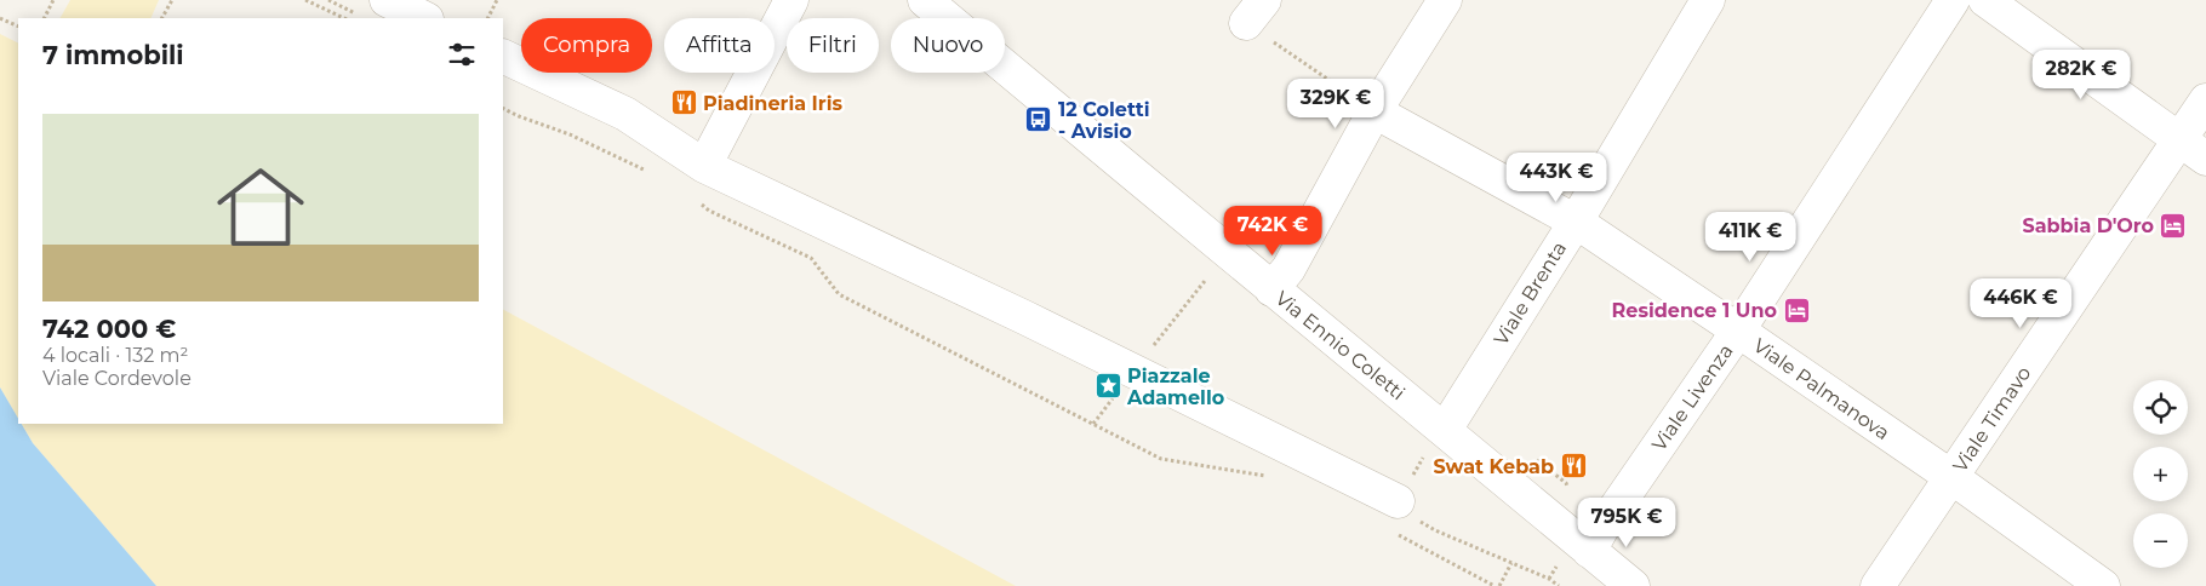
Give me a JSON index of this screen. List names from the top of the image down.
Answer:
{
  "streets": {
    "street": [
      "Viale Brenta",
      "Via Ennio Coletti",
      "Viale Palmanova",
      "Viale Livenza",
      "Viale Timavo"
    ]
  },
  "crossings": [
    ["Viale Brenta", "Via Ennio Coletti"],
    ["Viale Brenta", "Viale Palmanova"],
    ["Via Ennio Coletti", "Viale Livenza"],
    ["Viale Palmanova", "Viale Livenza"],
    ["Viale Palmanova", "Viale Timavo"]
  ],
  "places": {
    "restaurant": ["Piadineria Iris", "Swat Kebab"],
    "bus stop": ["12 Coletti - Avisio"],
    "hotel": ["Sabbia D'Oro", "Residence 1 Uno"],
    "place": ["Piazzale Adamello"]
  },
  "page": {
    "chip": [
      "Compra",
      "Affitta",
      "Filtri",
      "Nuovo"
    ],
    "heading": "7 immobili",
    "price": [
      "282K €",
      "329K €",
      "443K €",
      "742K €",
      "411K €",
      "446K €",
      "795K €"
    ],
    "list": [
      {
        "name": "742 000 €",
        "note": "4 locali · 132 m² · Viale Cordevole"
      }
    ],
    "map_buttons": ["+", "−"]
  }
}
